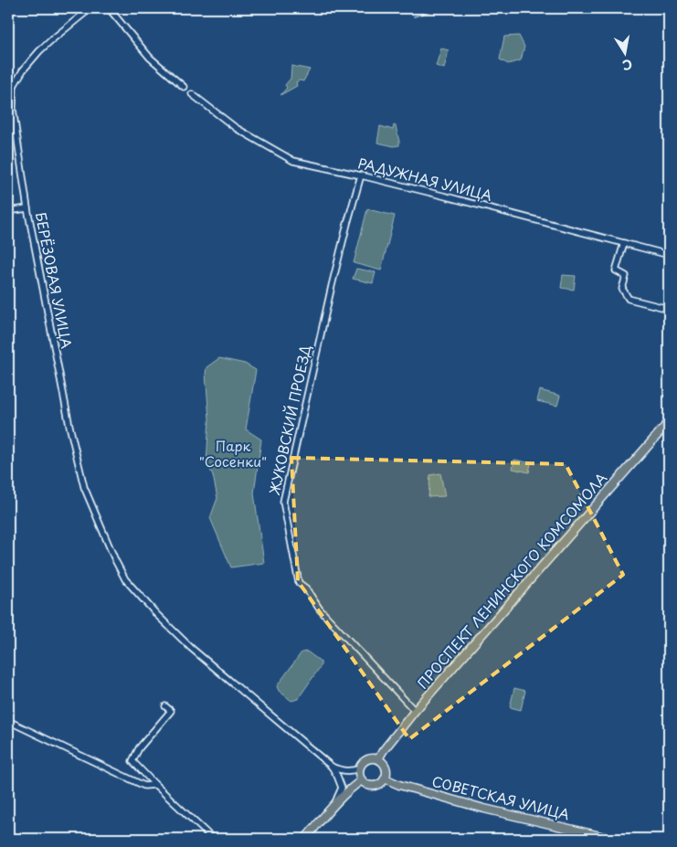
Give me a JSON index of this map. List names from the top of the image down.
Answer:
{
  "streets": {
    "main road": ["ПРОСПЕКТ ЛЕНИНСКОГО КОМСОМОЛА", "СОВЕТСКАЯ УЛИЦА"],
    "street": ["РАДУЖНАЯ УЛИЦА", "БЕРЁЗОВАЯ УЛИЦА", "ЖУКОВСКИЙ ПРОЕЗД"]
  },
  "crossings": [
    ["РАДУЖНАЯ УЛИЦА", "ЖУКОВСКИЙ ПРОЕЗД"],
    ["ЖУКОВСКИЙ ПРОЕЗД", "ПРОСПЕКТ ЛЕНИНСКОГО КОМСОМОЛА"],
    ["ПРОСПЕКТ ЛЕНИНСКОГО КОМСОМОЛА", "СОВЕТСКАЯ УЛИЦА"]
  ],
  "parks": ["Парк \"Сосенки\""],
  "north": "bottom"
}
